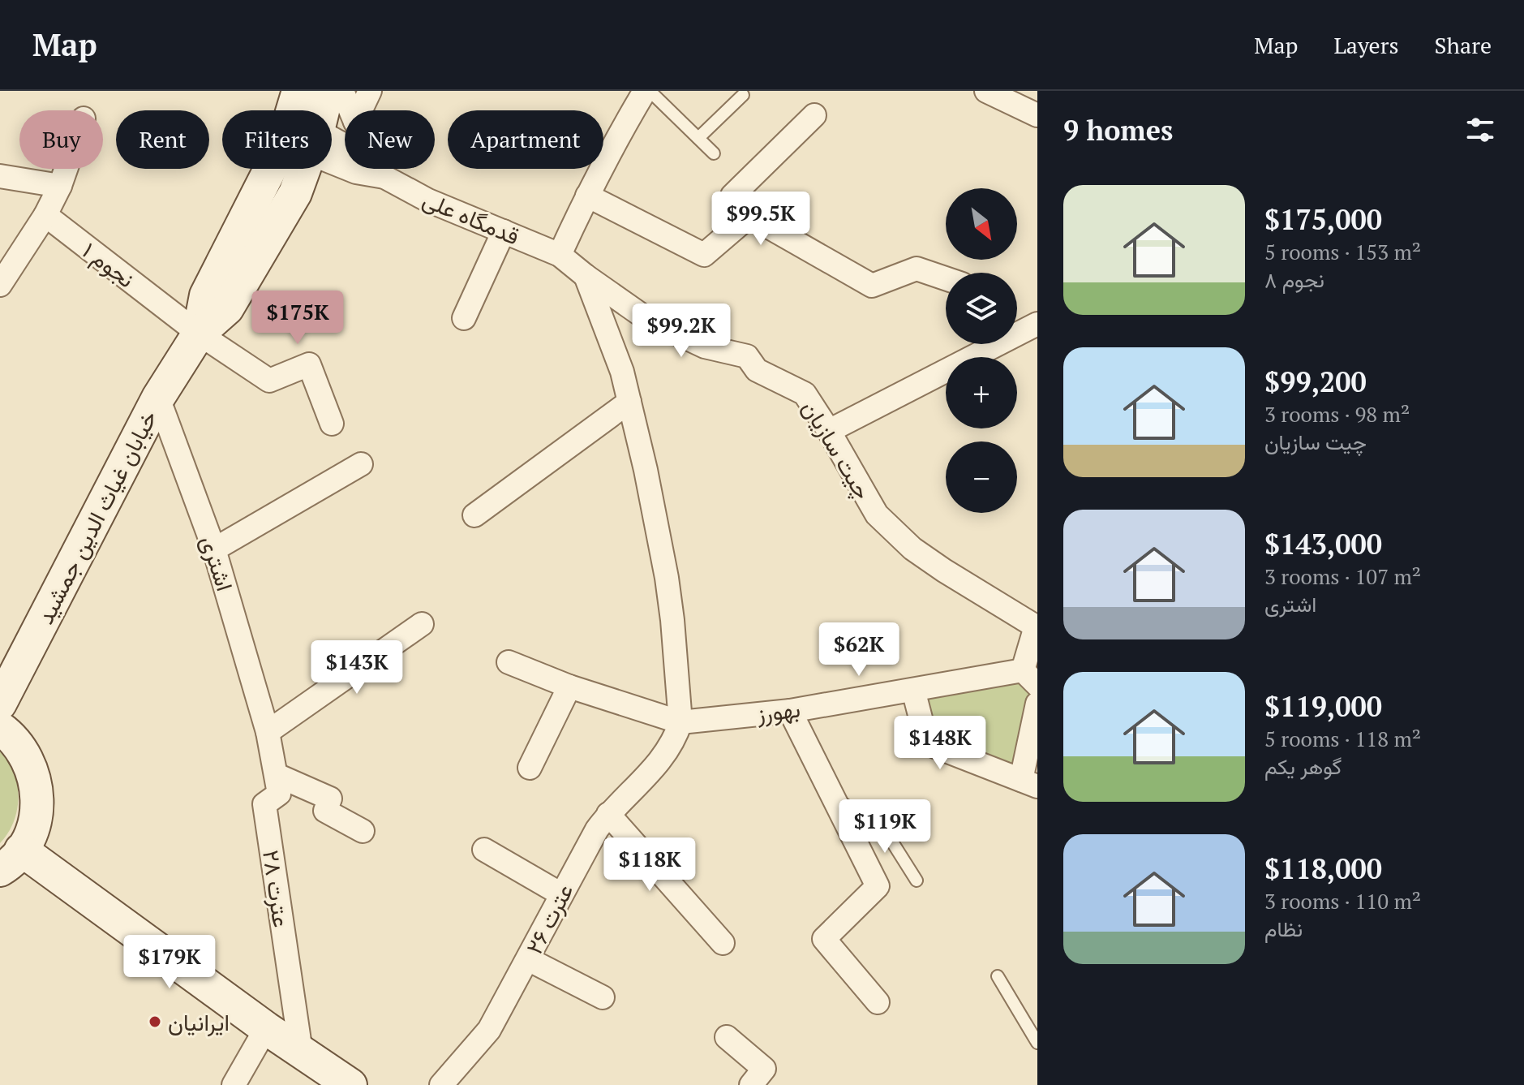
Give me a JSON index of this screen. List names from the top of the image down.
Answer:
{
  "streets": {
    "main road": ["خیابان غیاث الدین جمشید"],
    "street": [
      "قدمگاه علی",
      "نجوم ۱",
      "چیت سازیان",
      "اشتری",
      "بهورز",
      "عترت ۲۸",
      "عترت ۲۶"
    ]
  },
  "crossings": [
    ["قدمگاه علی", "چیت سازیان"],
    ["نجوم ۱", "خیابان غیاث الدین جمشید"],
    ["چیت سازیان", "بهورز"],
    ["خیابان غیاث الدین جمشید", "اشتری"],
    ["اشتری", "عترت ۲۸"],
    ["بهورز", "عترت ۲۶"]
  ],
  "places": ["ایرانیان"],
  "north": "bottom right",
  "page": {
    "header": "Map",
    "nav": ["Map", "Layers", "Share"],
    "heading": "9 homes",
    "chip": [
      "Buy",
      "Rent",
      "Filters",
      "New",
      "Apartment"
    ],
    "list": [
      {
        "name": "$175,000",
        "note": "5 rooms · 153 m² · نجوم ۸"
      },
      {
        "name": "$99,200",
        "note": "3 rooms · 98 m² · چیت سازیان"
      },
      {
        "name": "$143,000",
        "note": "3 rooms · 107 m² · اشتری"
      },
      {
        "name": "$119,000",
        "note": "5 rooms · 118 m² · گوهر یکم"
      },
      {
        "name": "$118,000",
        "note": "3 rooms · 110 m² · نظام"
      }
    ],
    "map_buttons": ["+", "−"],
    "price": [
      "$99.5K",
      "$175K",
      "$99.2K",
      "$62K",
      "$143K",
      "$148K",
      "$119K",
      "$118K",
      "$179K"
    ]
  }
}
